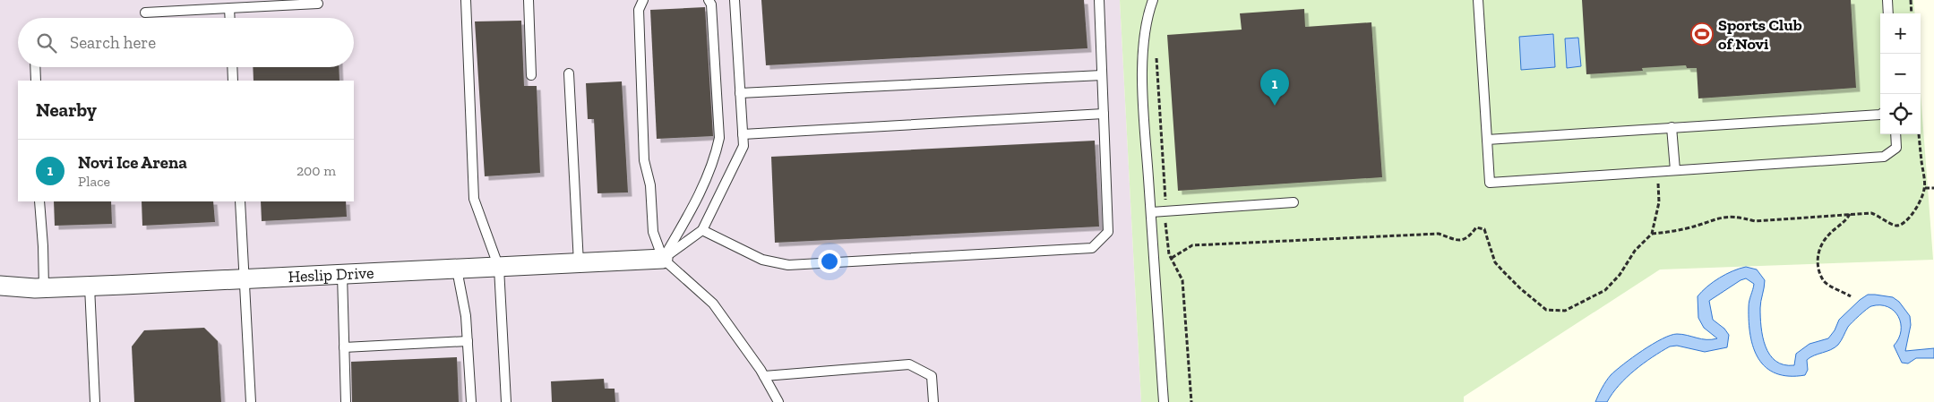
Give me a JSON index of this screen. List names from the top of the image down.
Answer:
{
  "streets": {
    "street": ["Heslip Drive"]
  },
  "places": {
    "sports": ["Sports Club of Novi"]
  },
  "page": {
    "map_buttons": ["+", "−"],
    "search": "Search here",
    "pins": "1",
    "heading": "Nearby",
    "list": [
      {
        "mark": "1",
        "name": "Novi Ice Arena",
        "note": "Place",
        "value": "200 m"
      }
    ]
  }
}
